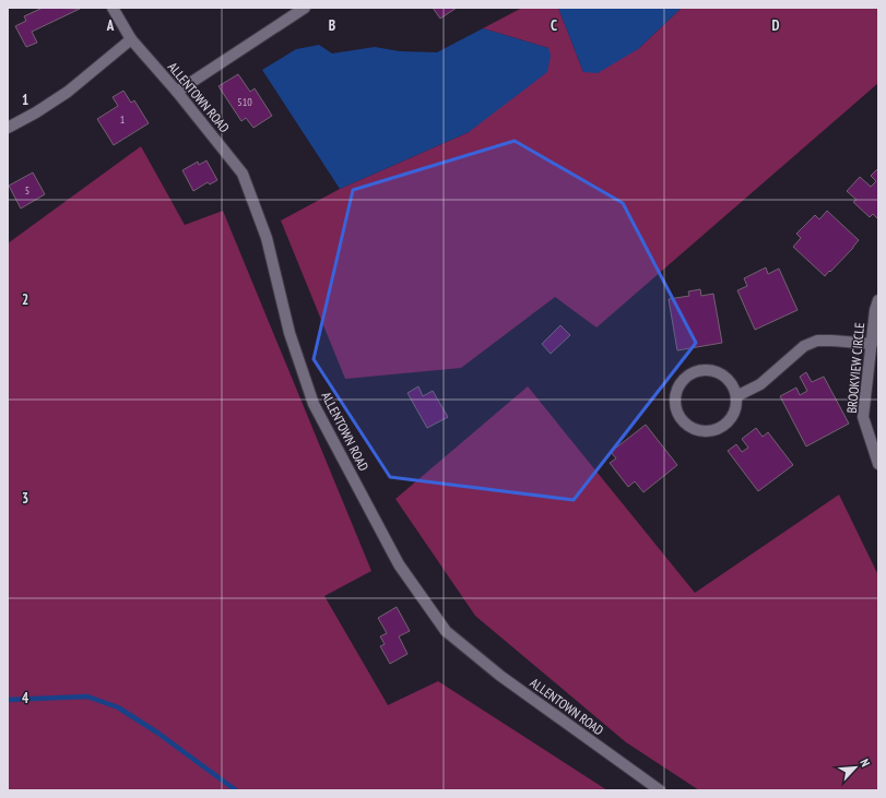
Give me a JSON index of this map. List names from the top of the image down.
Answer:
{
  "streets": {
    "street": ["ALLENTOWN ROAD", "BROOKVIEW CIRCLE"]
  },
  "house_numbers": ["510", "1", "5"],
  "north": "top right",
  "grid": {
    "columns": [
      "A",
      "B",
      "C",
      "D"
    ],
    "rows": [
      "1",
      "2",
      "3",
      "4"
    ]
  }
}
